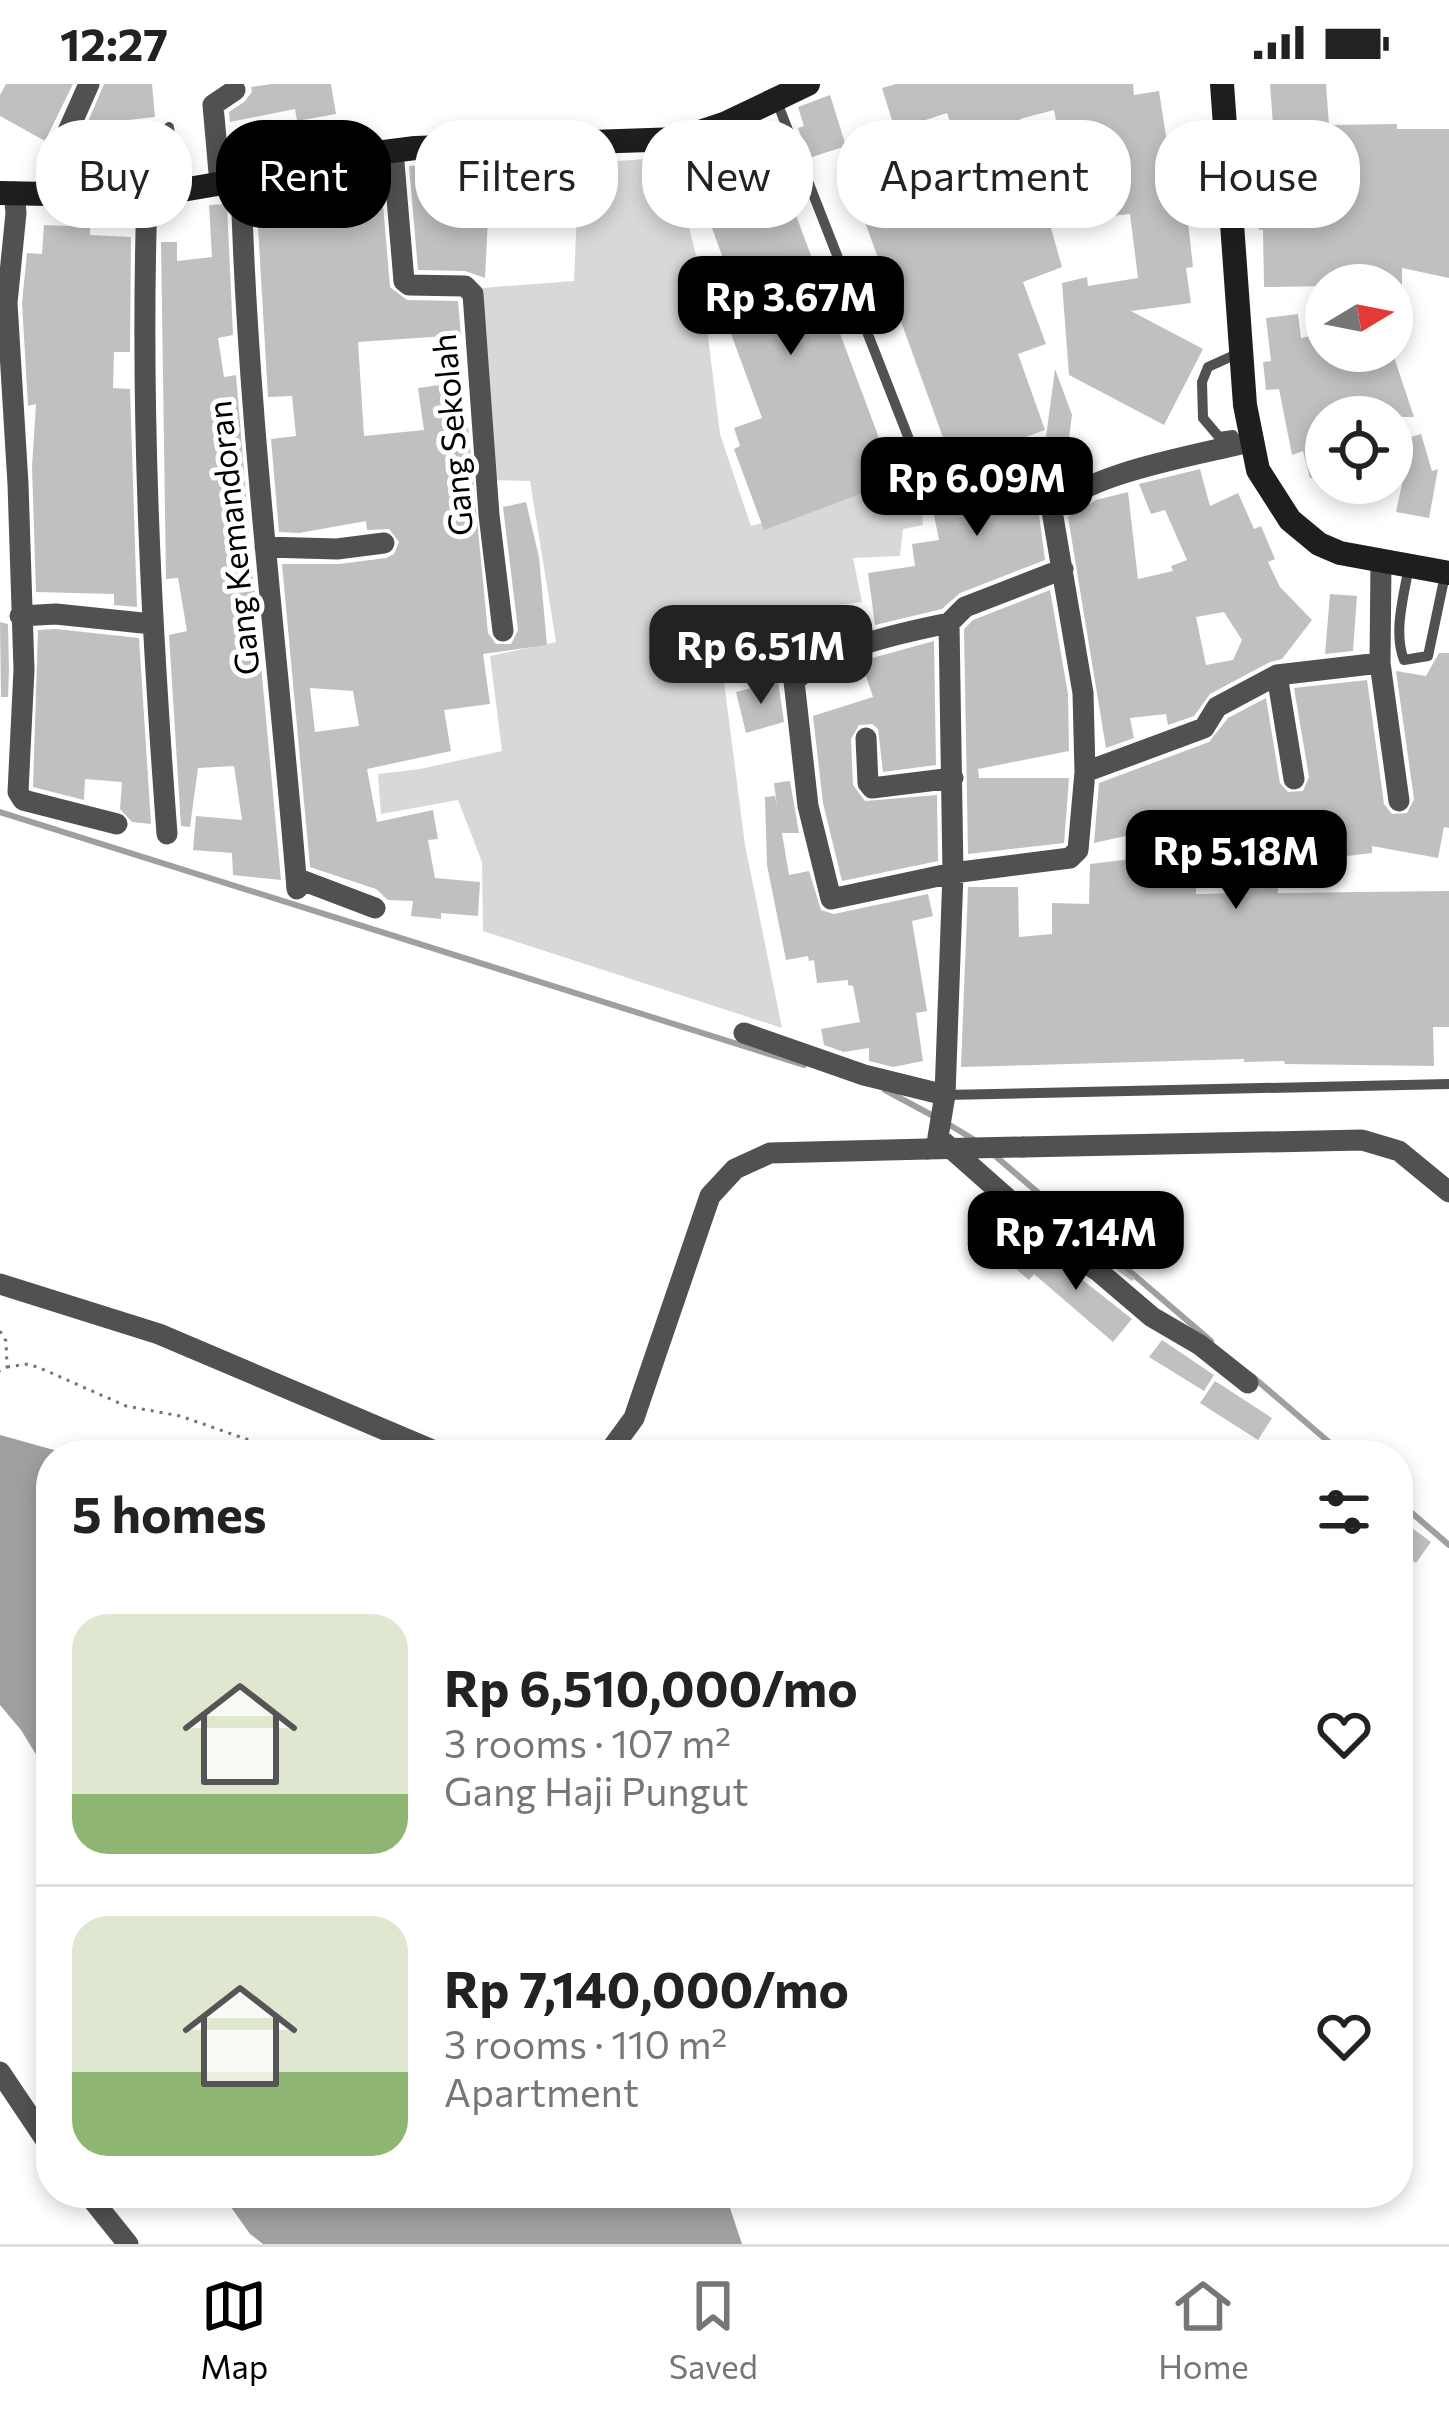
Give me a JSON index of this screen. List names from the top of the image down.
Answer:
{
  "streets": {
    "street": ["Gang Sekolah", "Gang Kemandoran"]
  },
  "north": "right",
  "page": {
    "status": "12:27",
    "chip": [
      "Buy",
      "Rent",
      "Filters",
      "New",
      "Apartment",
      "House"
    ],
    "price": [
      "Rp 3.67M",
      "Rp 6.09M",
      "Rp 6.51M",
      "Rp 5.18M",
      "Rp 7.14M"
    ],
    "heading": "5 homes",
    "list": [
      {
        "name": "Rp 6,510,000/mo",
        "note": "3 rooms · 107 m² · Gang Haji Pungut"
      },
      {
        "name": "Rp 7,140,000/mo",
        "note": "3 rooms · 110 m² · Apartment"
      }
    ],
    "tabs": ["Map", "Saved", "Home"]
  }
}
